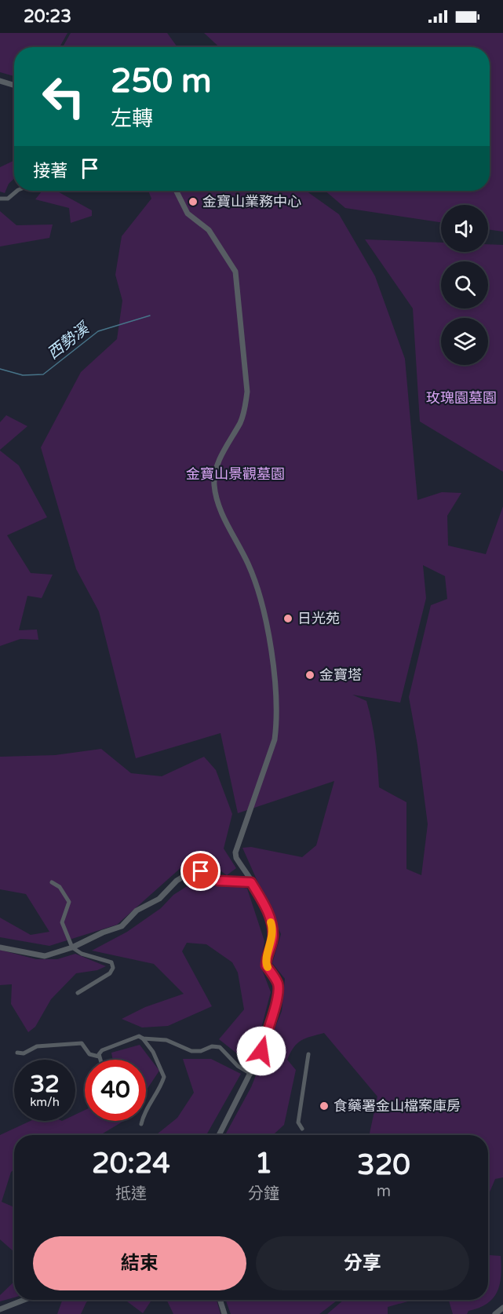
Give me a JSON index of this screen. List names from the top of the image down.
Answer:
{
  "water": ["西勢溪"],
  "parks": ["玫瑰園墓園", "金寶山景觀墓園"],
  "places": [
    "金寶山業務中心",
    "日光苑",
    "金寶塔",
    "食藥署金山檔案庫房"
  ],
  "page": {
    "status": "20:23",
    "turn": ["250 m", "左轉"],
    "then": "接著",
    "speed": "32 km/h",
    "limit": "40",
    "eta": [
      "20:24",
      "抵達",
      "1",
      "分鐘",
      "320",
      "m"
    ],
    "buttons": ["結束", "分享"]
  }
}
